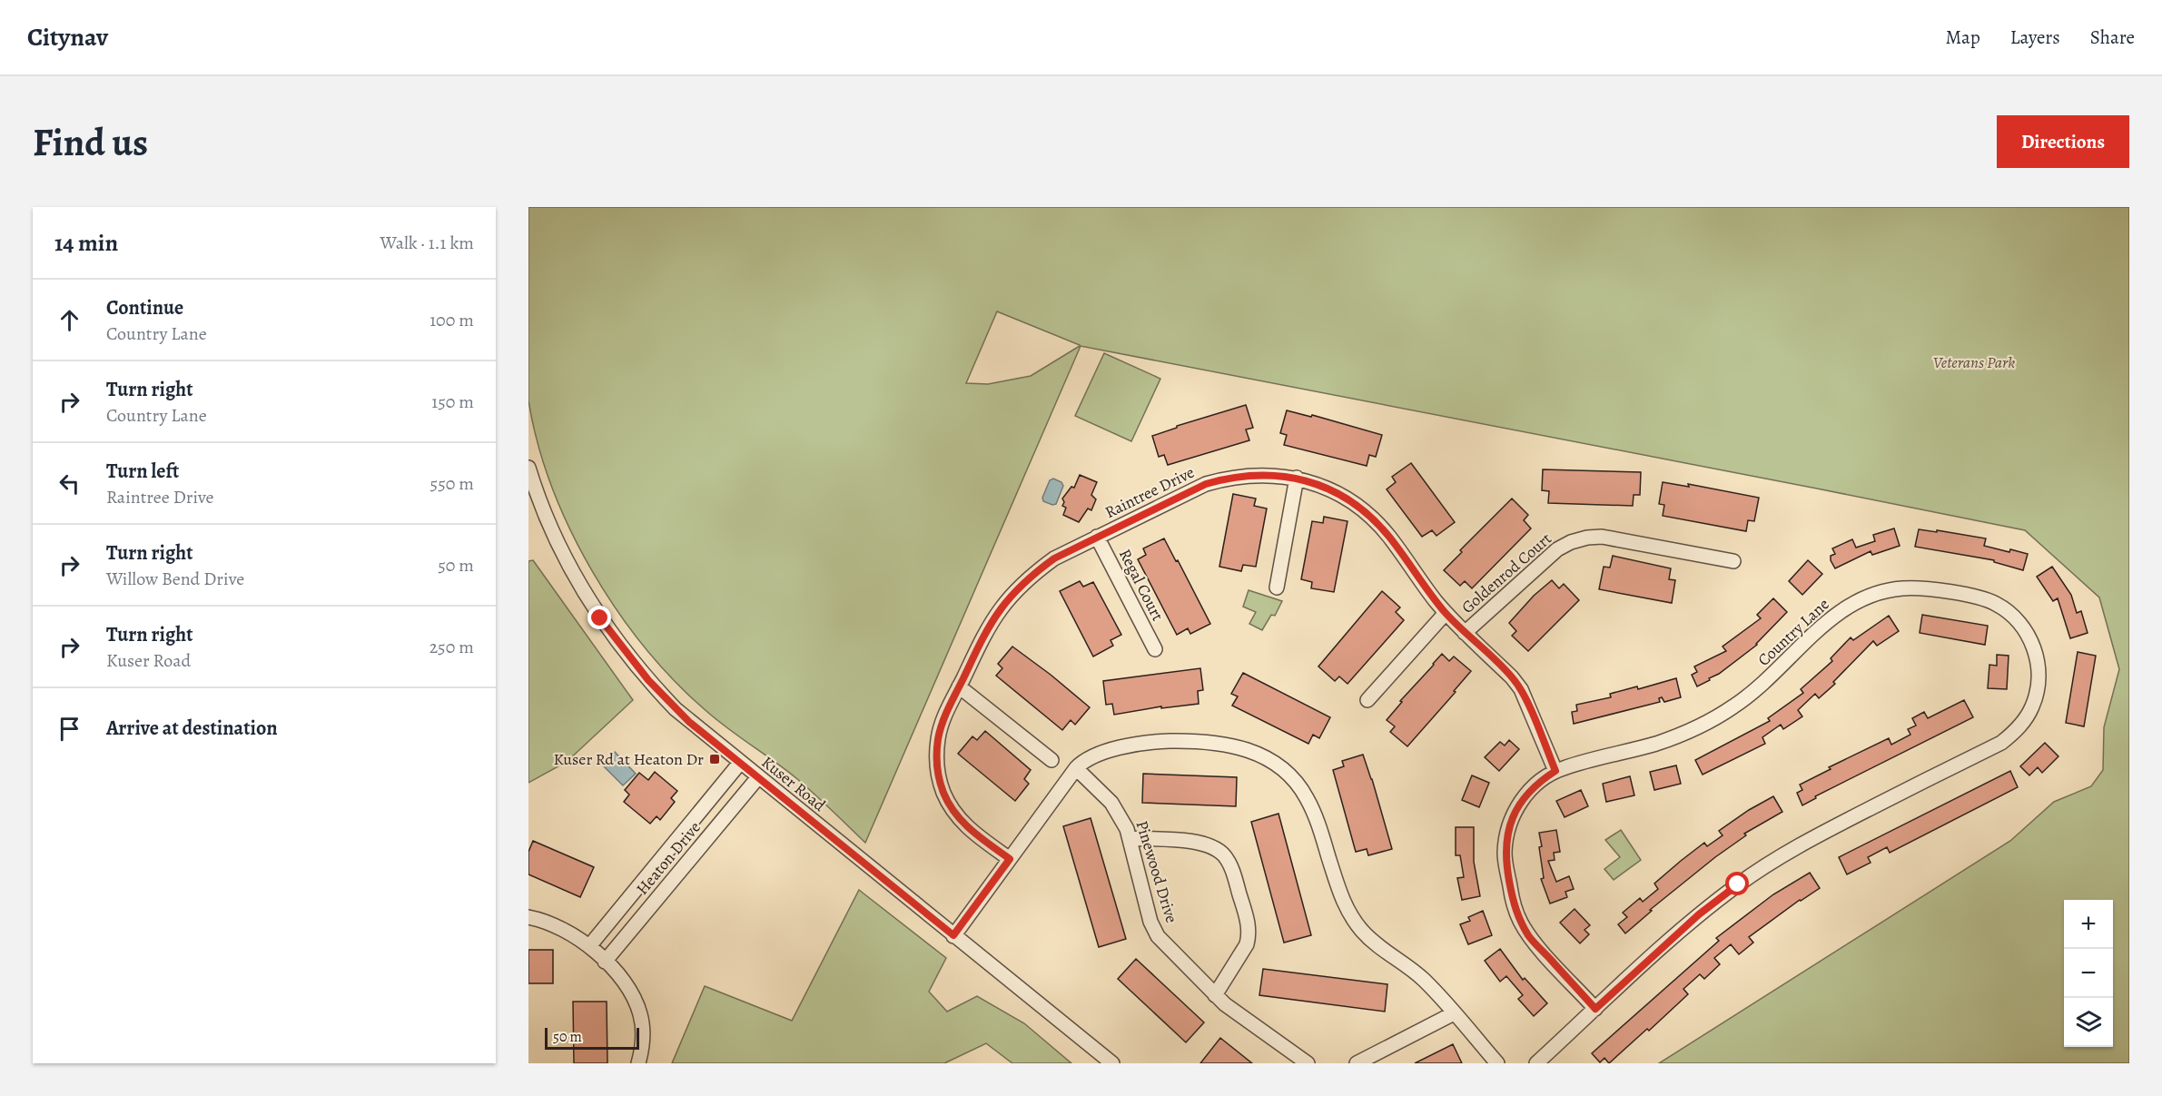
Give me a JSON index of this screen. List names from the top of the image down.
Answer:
{
  "streets": {
    "street": [
      "Raintree Drive",
      "Goldenrod Court",
      "Regal Court",
      "Country Lane",
      "Kuser Road",
      "Heaton Drive",
      "Pinewood Drive"
    ]
  },
  "crossings": [
    ["Raintree Drive", "Goldenrod Court"],
    ["Raintree Drive", "Regal Court"],
    ["Raintree Drive", "Country Lane"],
    ["Kuser Road", "Heaton Drive"]
  ],
  "parks": ["Veterans Park"],
  "places": {
    "transit": ["Kuser Rd at Heaton Dr"]
  },
  "scale_bar": "50 m",
  "page": {
    "header": "Citynav",
    "nav": ["Map", "Layers", "Share"],
    "buttons": "Directions",
    "title": "Find us",
    "heading": ["14 min", "Walk · 1.1 km"],
    "list": [
      ["Continue", "Country Lane", "100 m"],
      ["Turn right", "Country Lane", "150 m"],
      ["Turn left", "Raintree Drive", "550 m"],
      ["Turn right", "Willow Bend Drive", "50 m"],
      ["Turn right", "Kuser Road", "250 m"],
      "Arrive at destination"
    ],
    "map_buttons": ["+", "−"],
    "scale": "50 m"
  }
}
